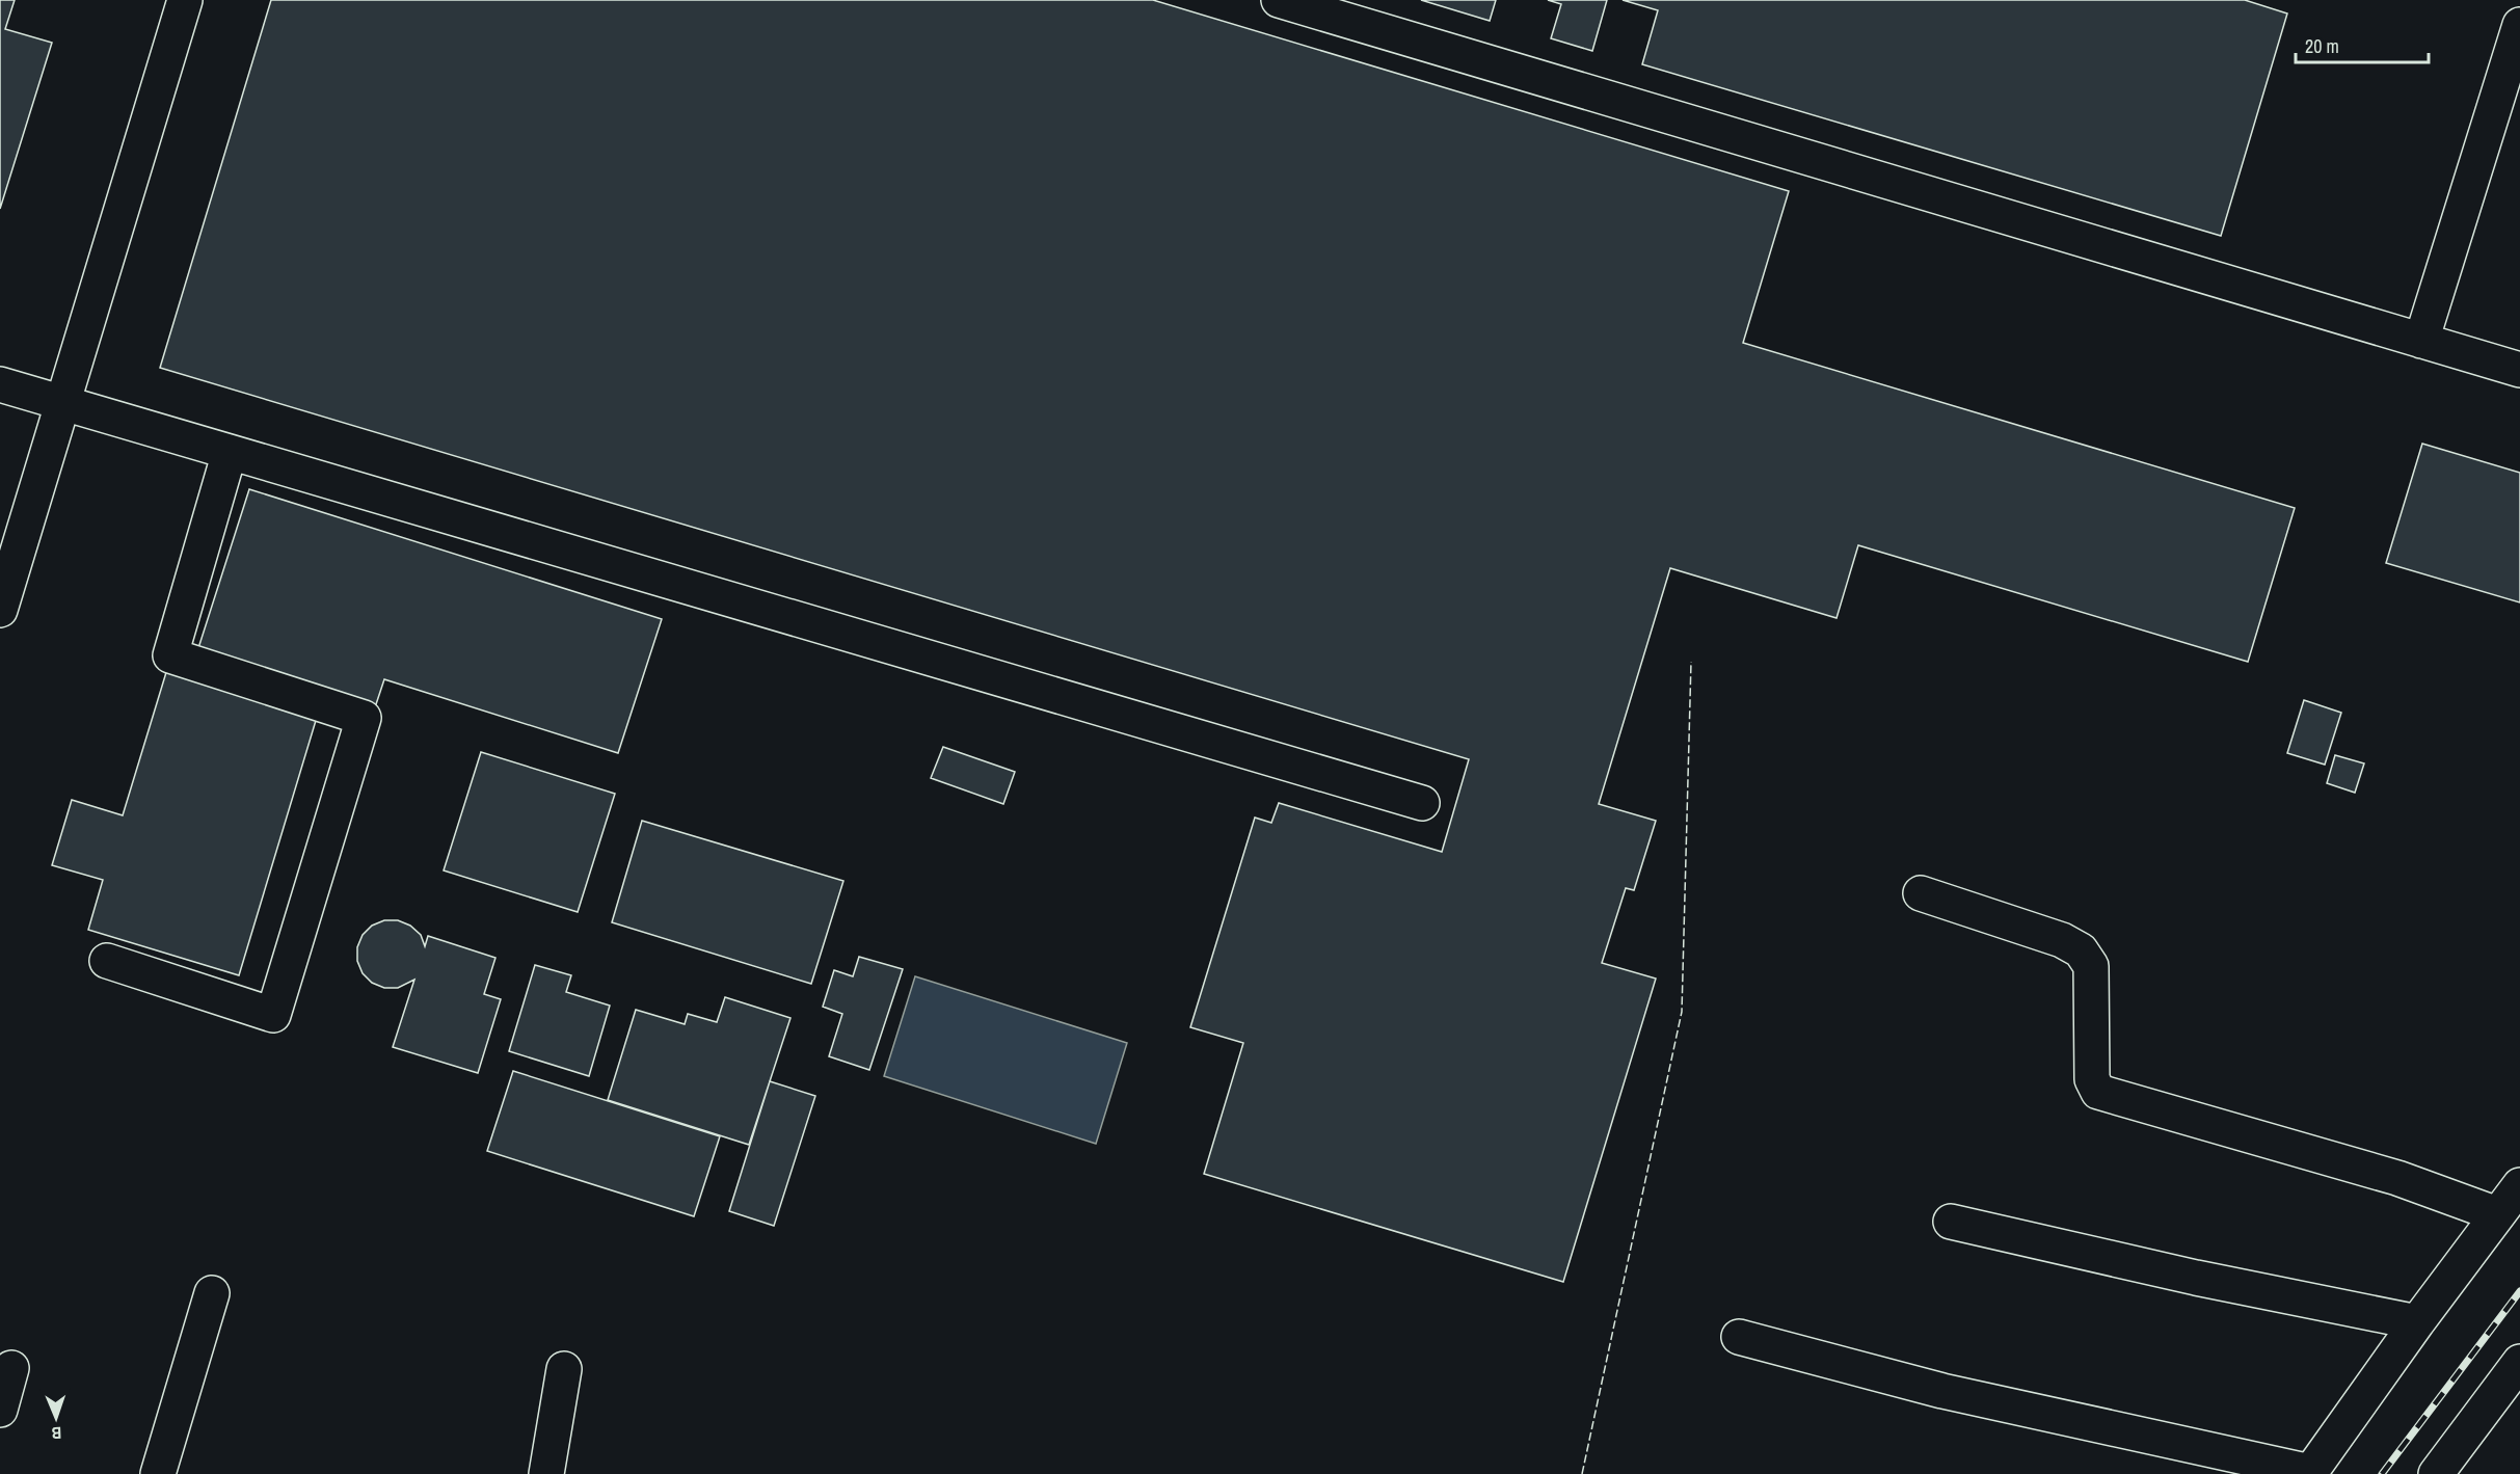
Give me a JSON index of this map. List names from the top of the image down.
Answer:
{
  "scale_bar": "20 m",
  "north": "bottom"
}
